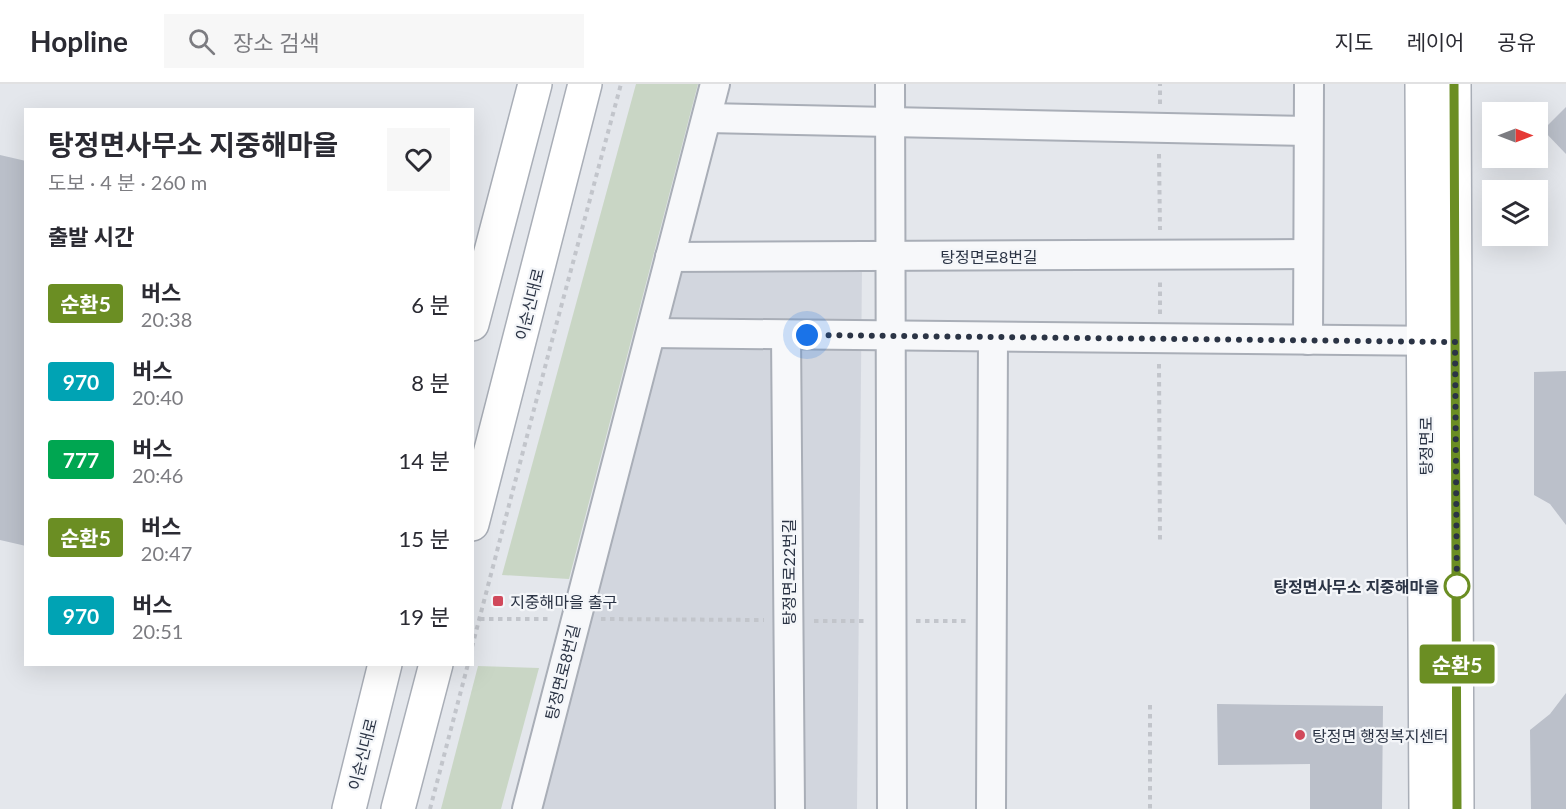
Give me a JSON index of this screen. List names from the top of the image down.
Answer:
{
  "streets": {
    "main road": ["이순신대로", "탕정면로"],
    "street": ["탕정면로8번길", "탕정면로22번길"]
  },
  "places": {
    "other": ["탕정면사무소 지중해마을", "탕정면 행정복지센터"],
    "transit": ["지중해마을 출구"]
  },
  "lines": ["bus line 순환5"],
  "north": "right",
  "page": {
    "header": "Hopline",
    "search": "장소 검색",
    "nav": ["지도", "레이어", "공유"],
    "on_map": "순환5",
    "heading": [
      ["탕정면사무소 지중해마을", "도보 · 4 분 · 260 m"],
      "출발 시간"
    ],
    "list": [
      {
        "mark": "순환5",
        "name": "버스",
        "note": "20:38",
        "value": "6 분"
      },
      {
        "mark": "970",
        "name": "버스",
        "note": "20:40",
        "value": "8 분"
      },
      {
        "mark": "777",
        "name": "버스",
        "note": "20:46",
        "value": "14 분"
      },
      {
        "mark": "순환5",
        "name": "버스",
        "note": "20:47",
        "value": "15 분"
      },
      {
        "mark": "970",
        "name": "버스",
        "note": "20:51",
        "value": "19 분"
      }
    ]
  }
}
